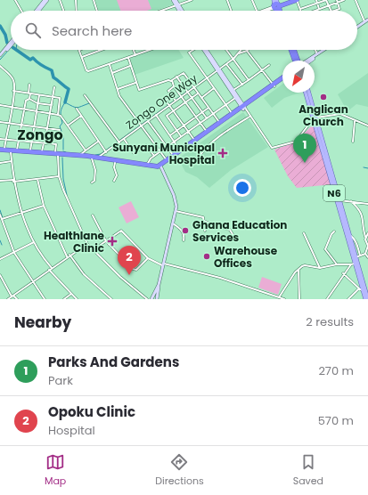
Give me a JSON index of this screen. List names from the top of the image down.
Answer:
{
  "streets": {
    "main road": ["N6"],
    "street": ["Zongo One Way"]
  },
  "districts": ["Zongo"],
  "places": {
    "other": ["Anglican Church", "Ghana Education Services", "Warehouse Offices"],
    "health": ["Sunyani Municipal Hospital", "Healthlane Clinic"]
  },
  "north": "bottom left",
  "page": {
    "search": "Search here",
    "pins": ["1", "2"],
    "heading": ["Nearby", "2 results"],
    "list": [
      {
        "mark": "1",
        "name": "Parks And Gardens",
        "note": "Park",
        "value": "270 m"
      },
      {
        "mark": "2",
        "name": "Opoku Clinic",
        "note": "Hospital",
        "value": "570 m"
      }
    ],
    "nav": ["Map", "Directions", "Saved"]
  }
}
